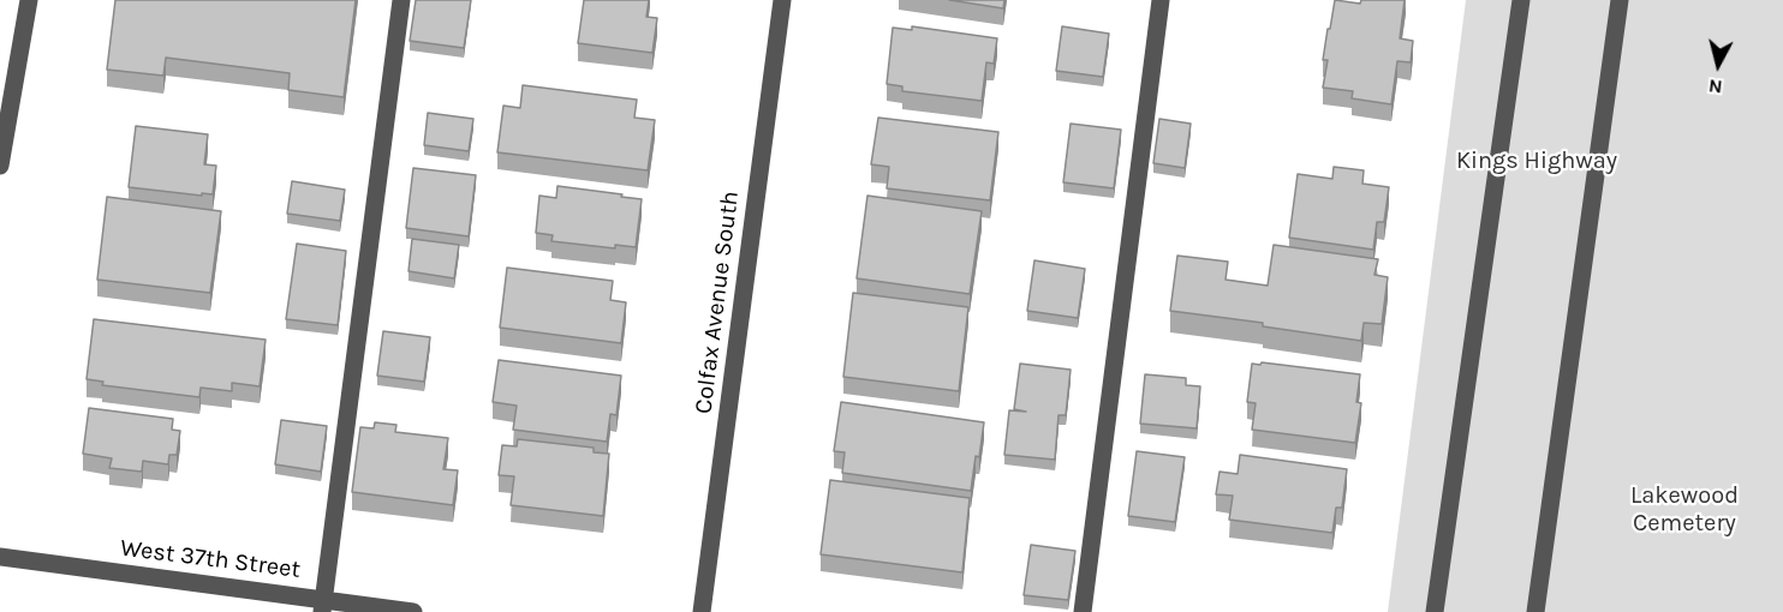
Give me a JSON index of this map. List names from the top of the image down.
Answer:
{
  "streets": {
    "street": ["Colfax Avenue South", "West 37th Street"]
  },
  "parks": ["Kings Highway", "Lakewood Cemetery"],
  "north": "bottom"
}
